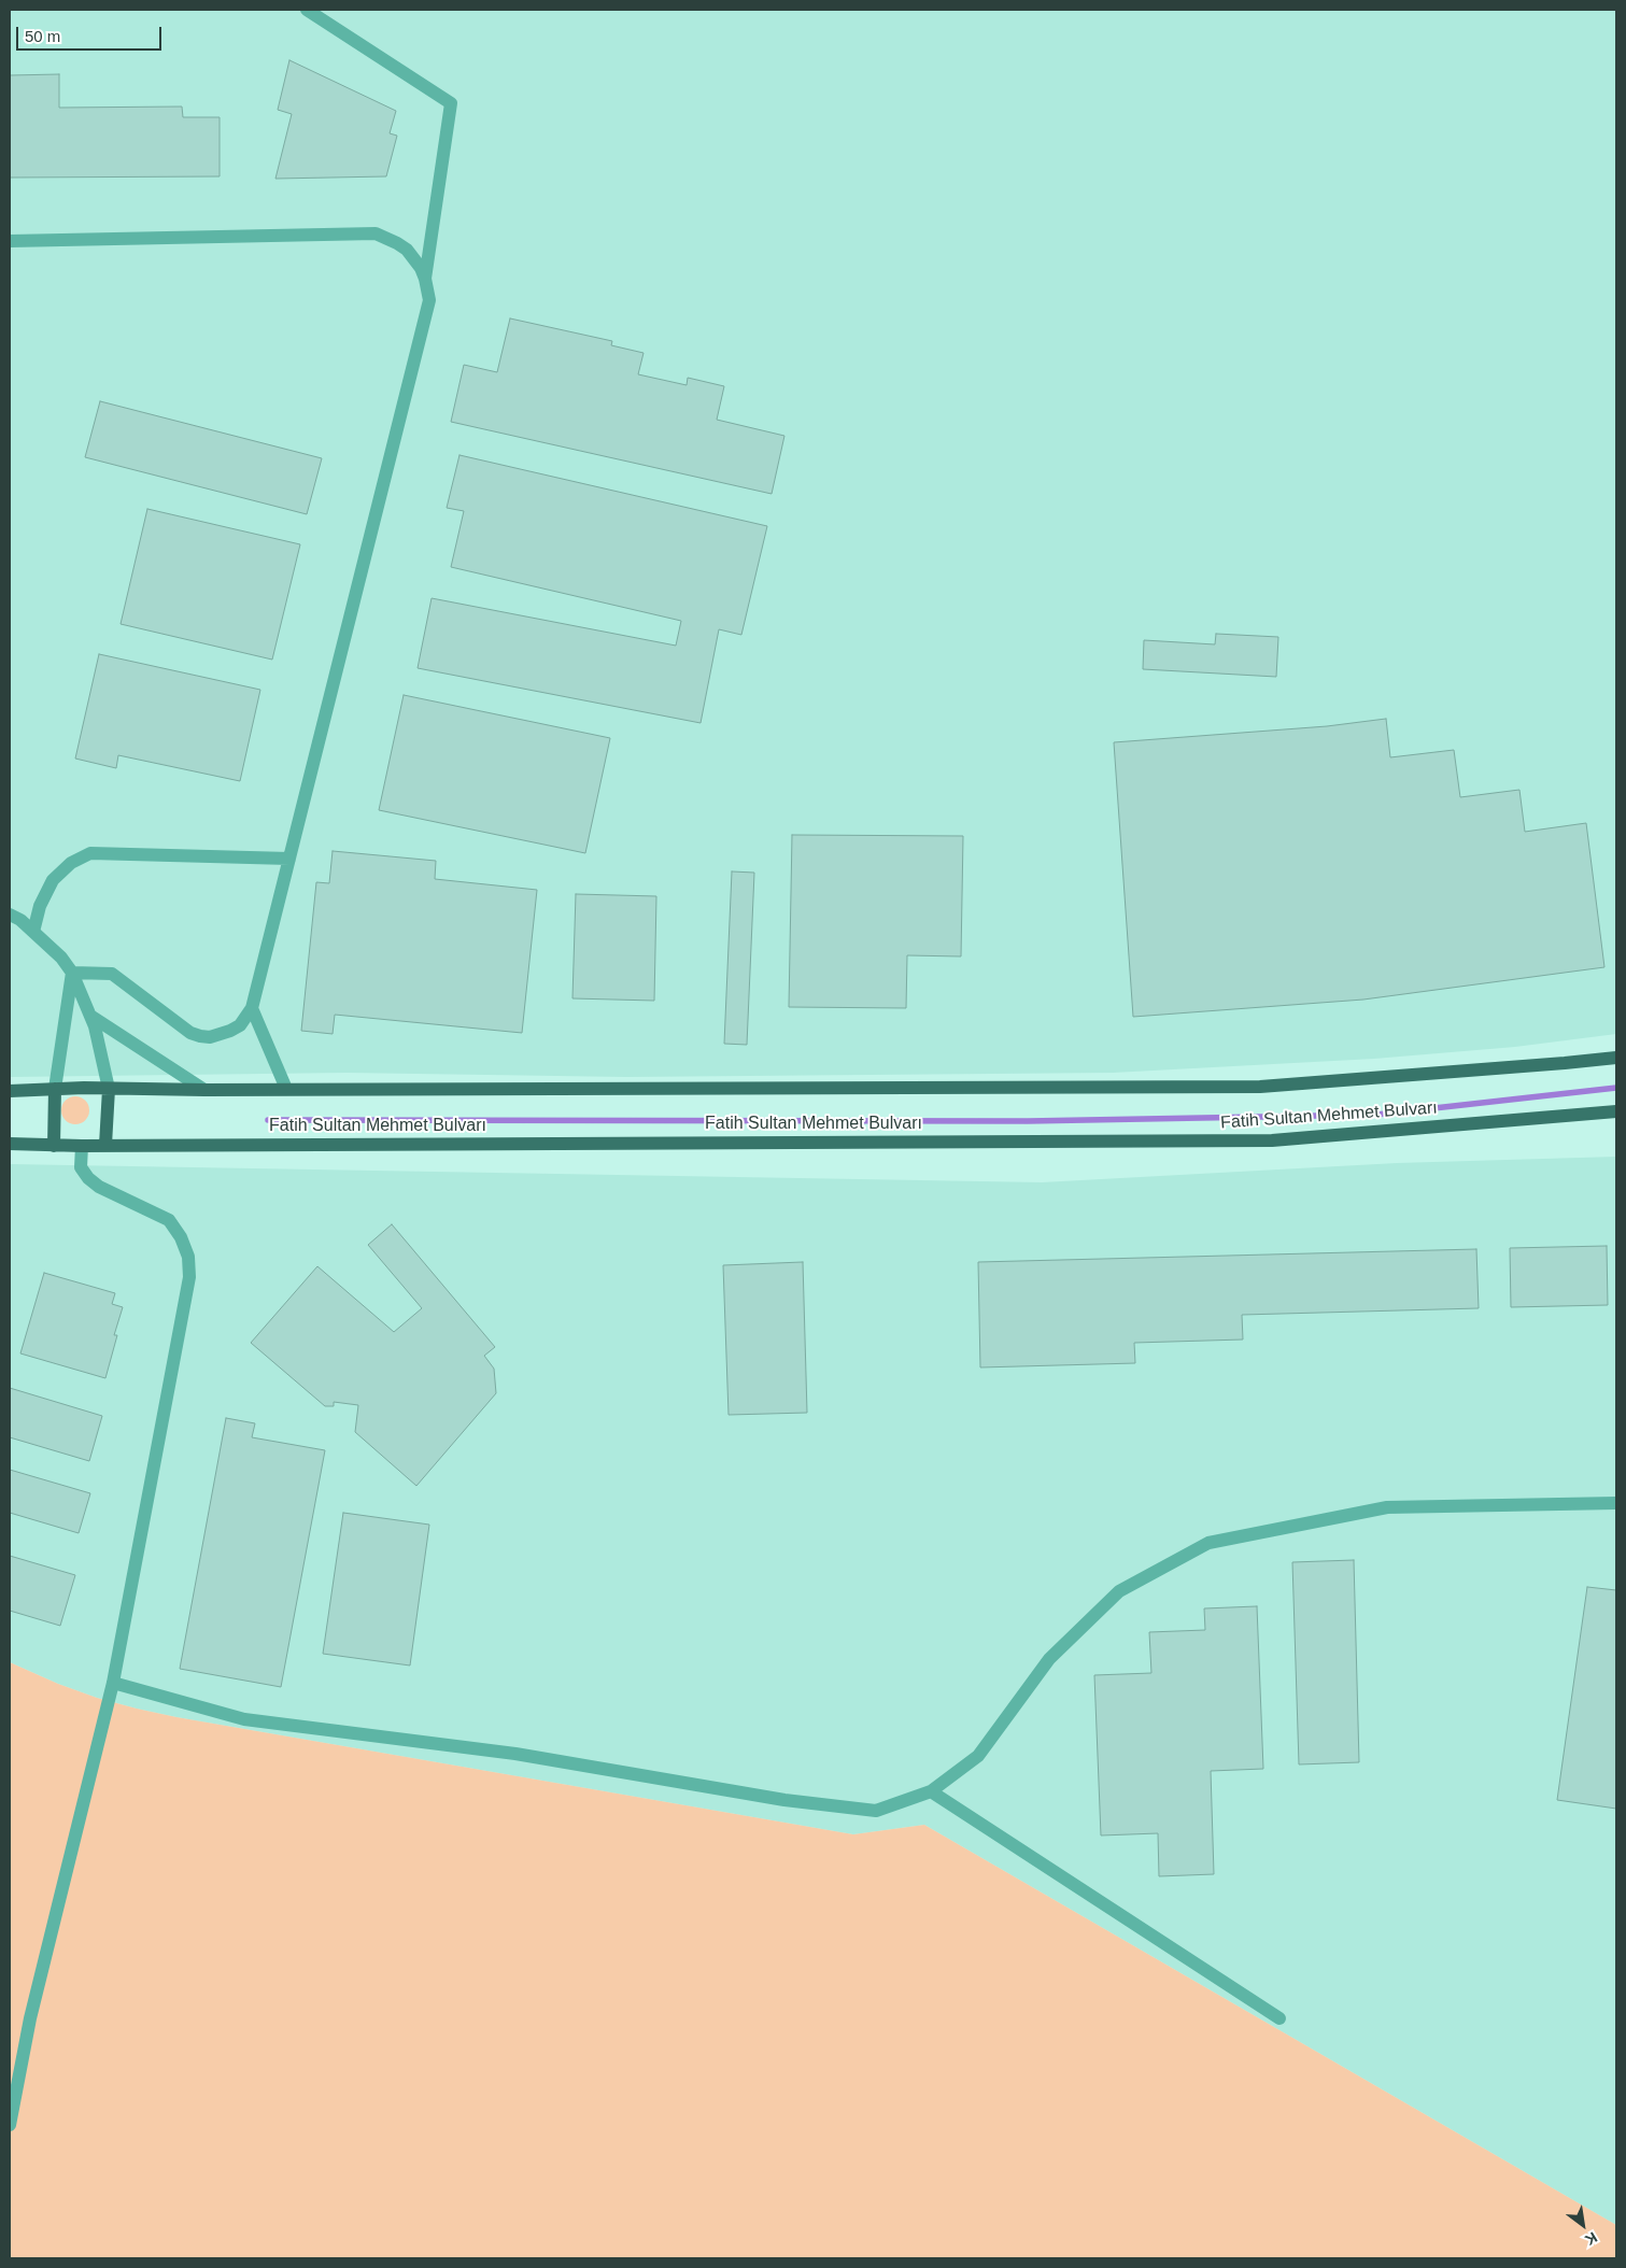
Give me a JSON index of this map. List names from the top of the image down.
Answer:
{
  "streets": {
    "main road": ["Fatih Sultan Mehmet Bulvarı"]
  },
  "scale_bar": "50 m",
  "north": "bottom right"
}
